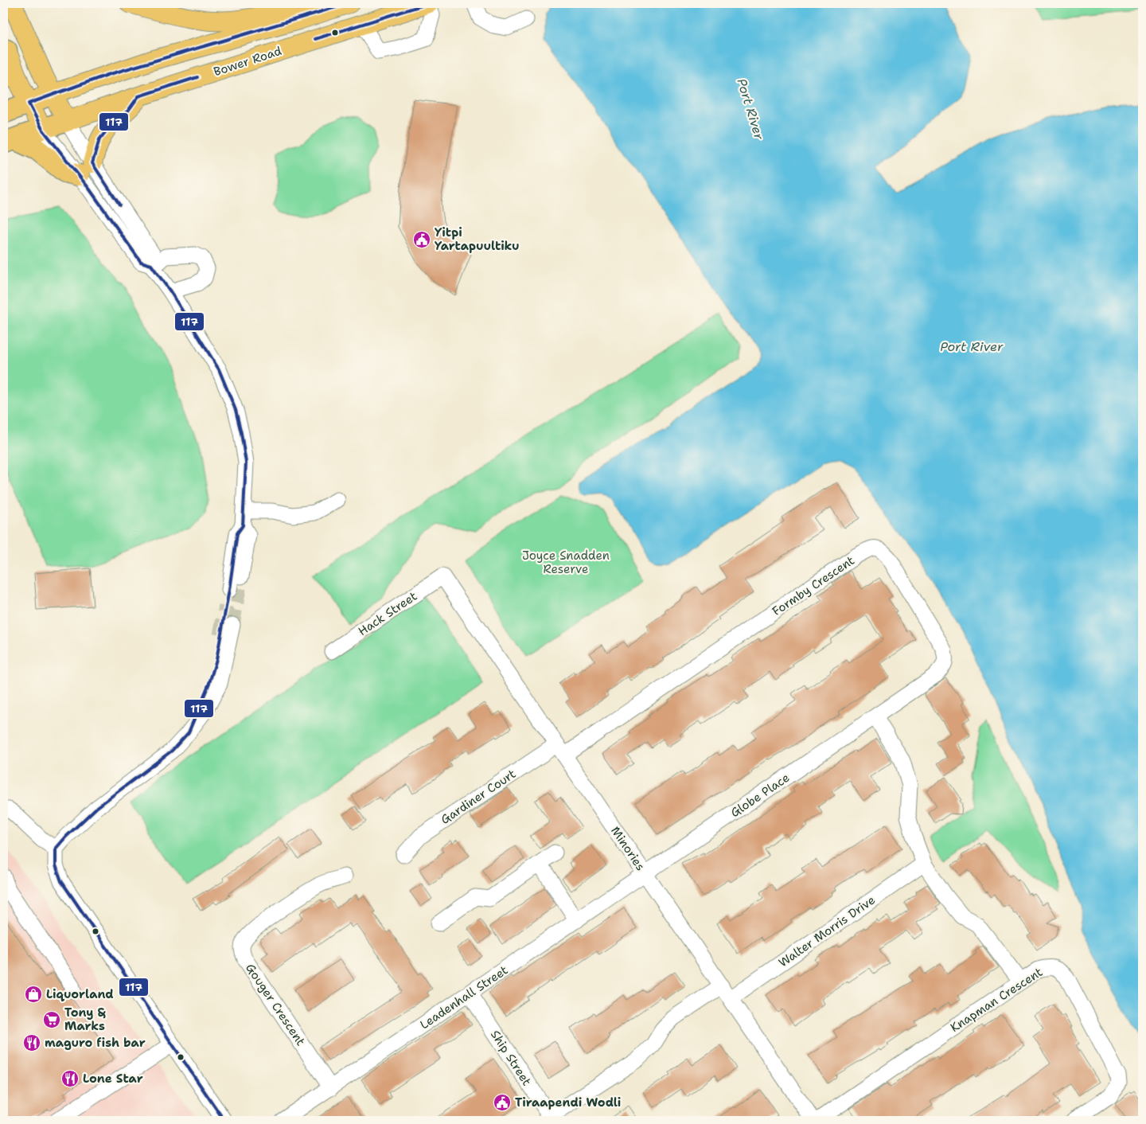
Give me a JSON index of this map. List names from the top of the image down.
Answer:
{
  "streets": {
    "main road": ["Bower Road"],
    "street": [
      "Formby Crescent",
      "Hack Street",
      "Globe Place",
      "Gardiner Court",
      "Minories",
      "Walter Morris Drive",
      "Leadenhall Street",
      "Knapman Crescent",
      "Gouger Crescent",
      "Ship Street"
    ]
  },
  "crossings": [
    ["Formby Crescent", "Globe Place"],
    ["Formby Crescent", "Gardiner Court"],
    ["Formby Crescent", "Minories"],
    ["Hack Street", "Minories"],
    ["Globe Place", "Minories"],
    ["Globe Place", "Leadenhall Street"],
    ["Gardiner Court", "Minories"],
    ["Minories", "Walter Morris Drive"],
    ["Minories", "Leadenhall Street"],
    ["Minories", "Knapman Crescent"],
    ["Leadenhall Street", "Gouger Crescent"],
    ["Leadenhall Street", "Ship Street"]
  ],
  "water": ["Port River"],
  "parks": ["Joyce Snadden Reserve"],
  "places": {
    "public building": ["Yitpi Yartapuultiku", "Tiraapendi Wodli"],
    "shop": ["Liquorland"],
    "supermarket": ["Tony & Marks"],
    "restaurant": ["maguro fish bar", "Lone Star"]
  },
  "lines": ["transit line 117"]
}
